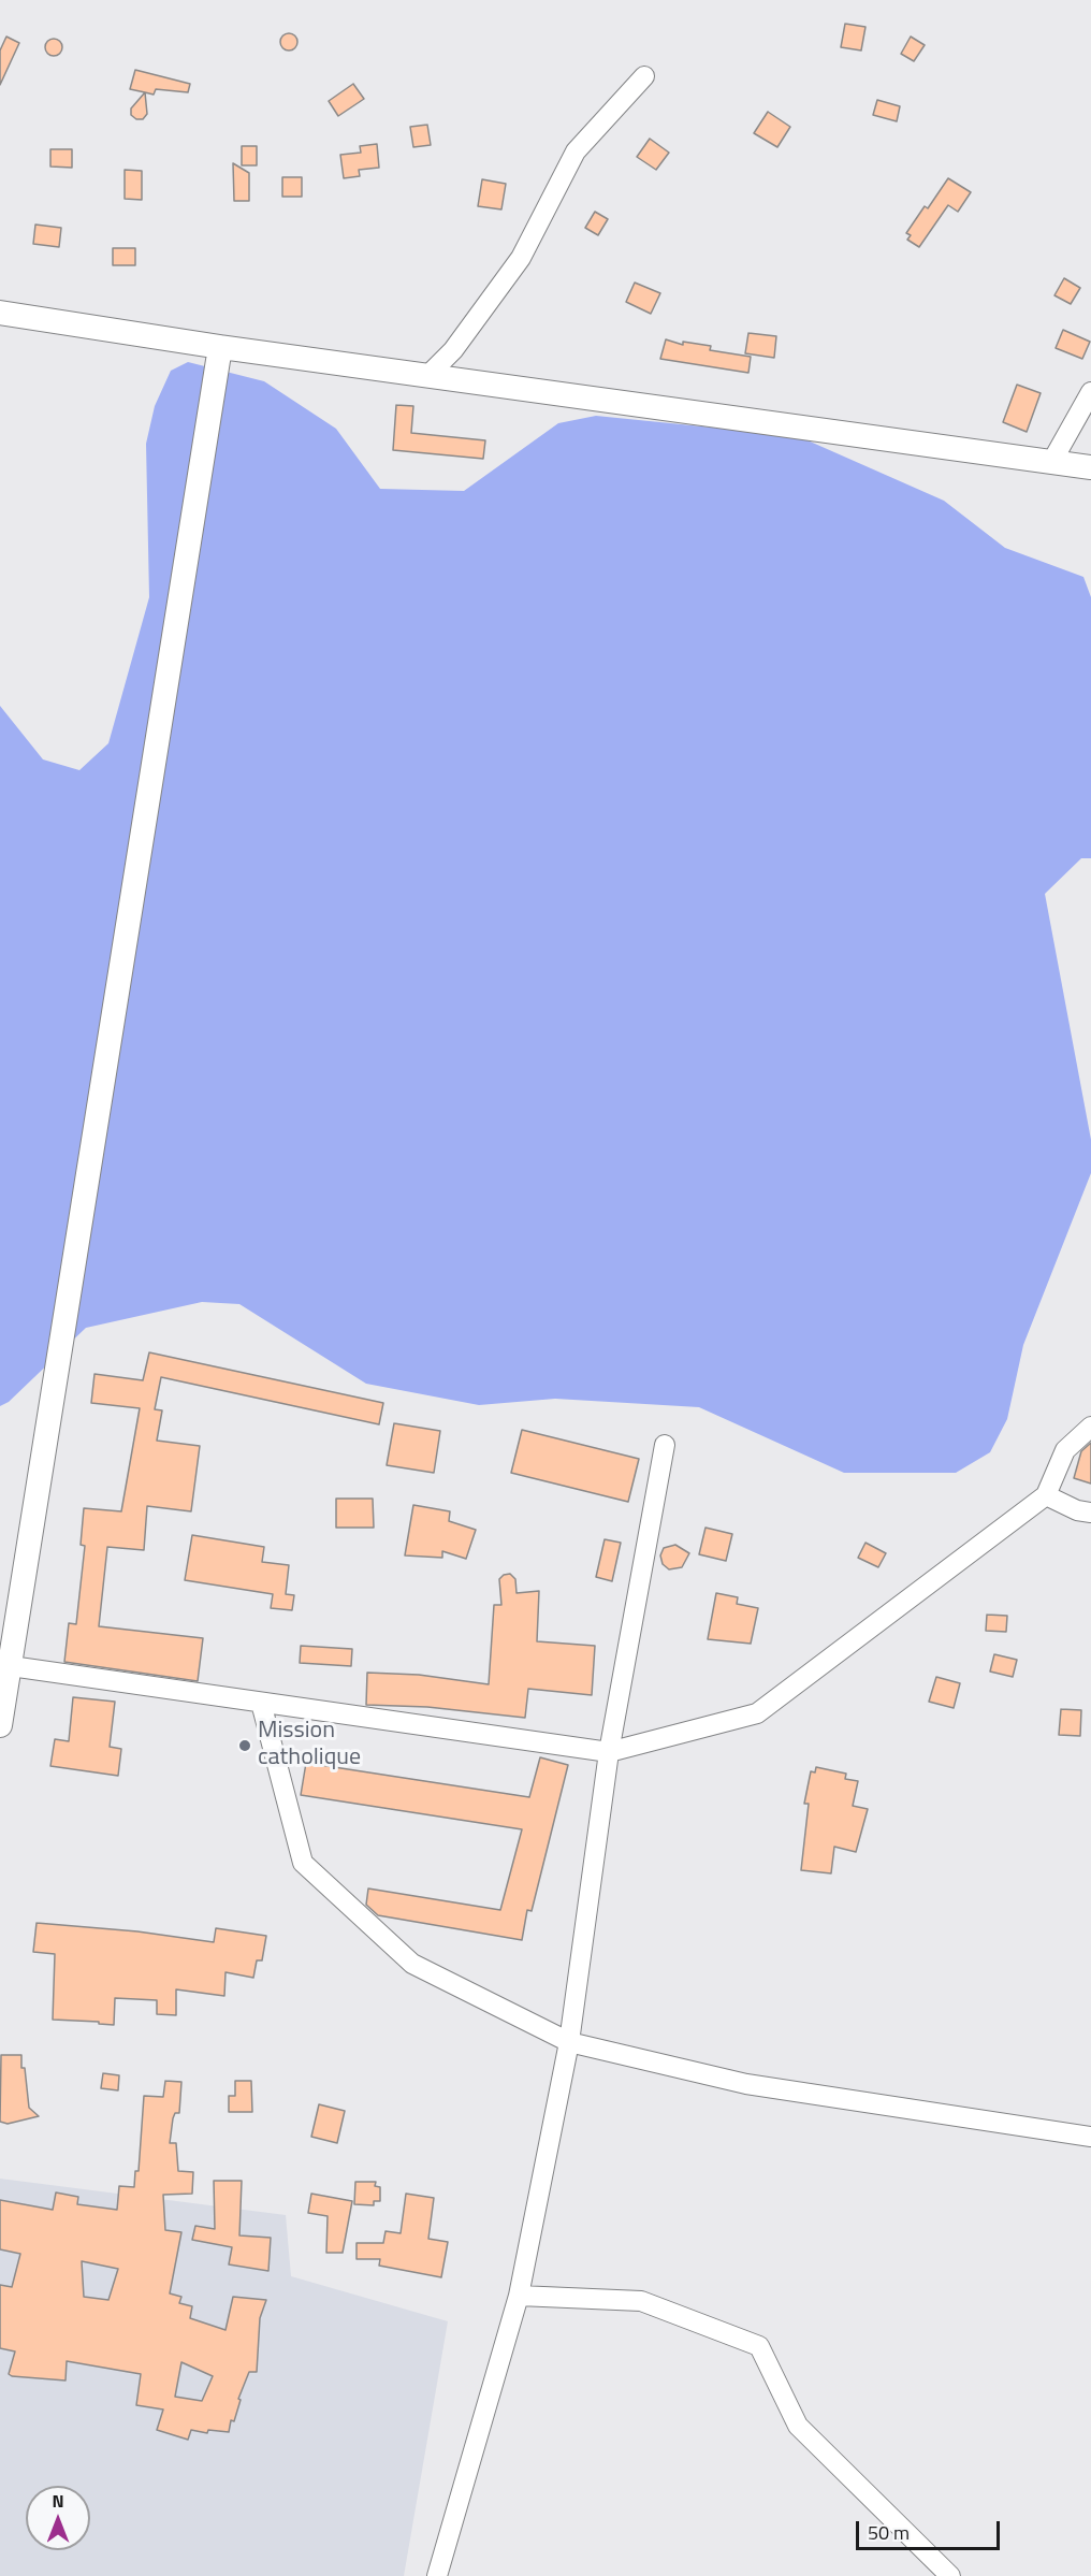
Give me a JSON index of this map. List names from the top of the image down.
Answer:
{
  "places": ["Mission catholique"],
  "scale_bar": "50 m",
  "north": "top"
}
